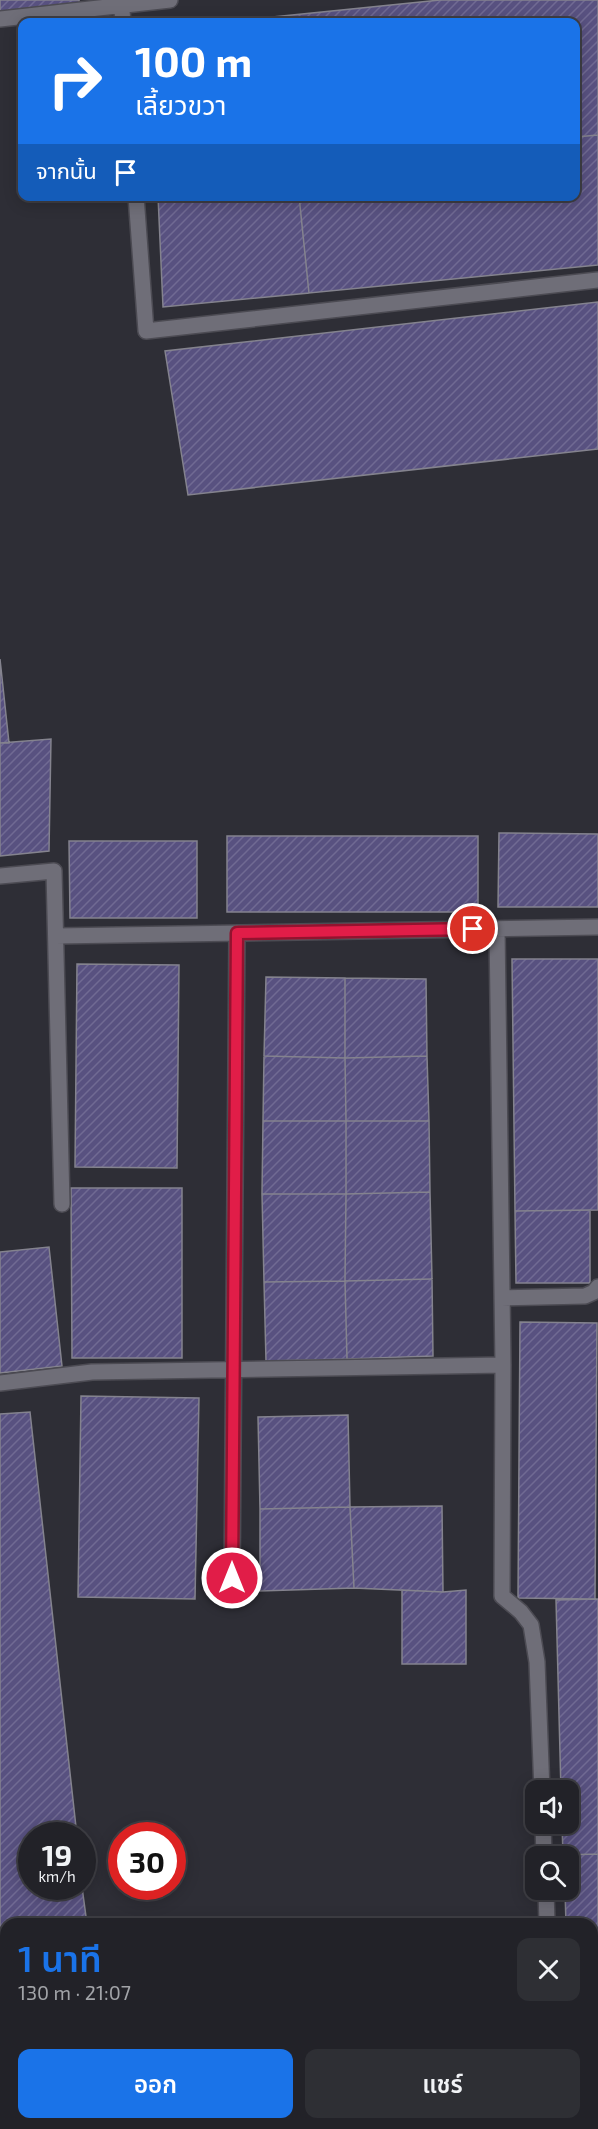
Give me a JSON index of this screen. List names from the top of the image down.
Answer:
{
  "page": {
    "turn": ["100 m", "เลี้ยวขวา"],
    "then": "จากนั้น",
    "speed": "19 km/h",
    "limit": "30",
    "heading": ["1 นาที", "130 m · 21:07"],
    "buttons": ["ออก", "แชร์"]
  }
}
